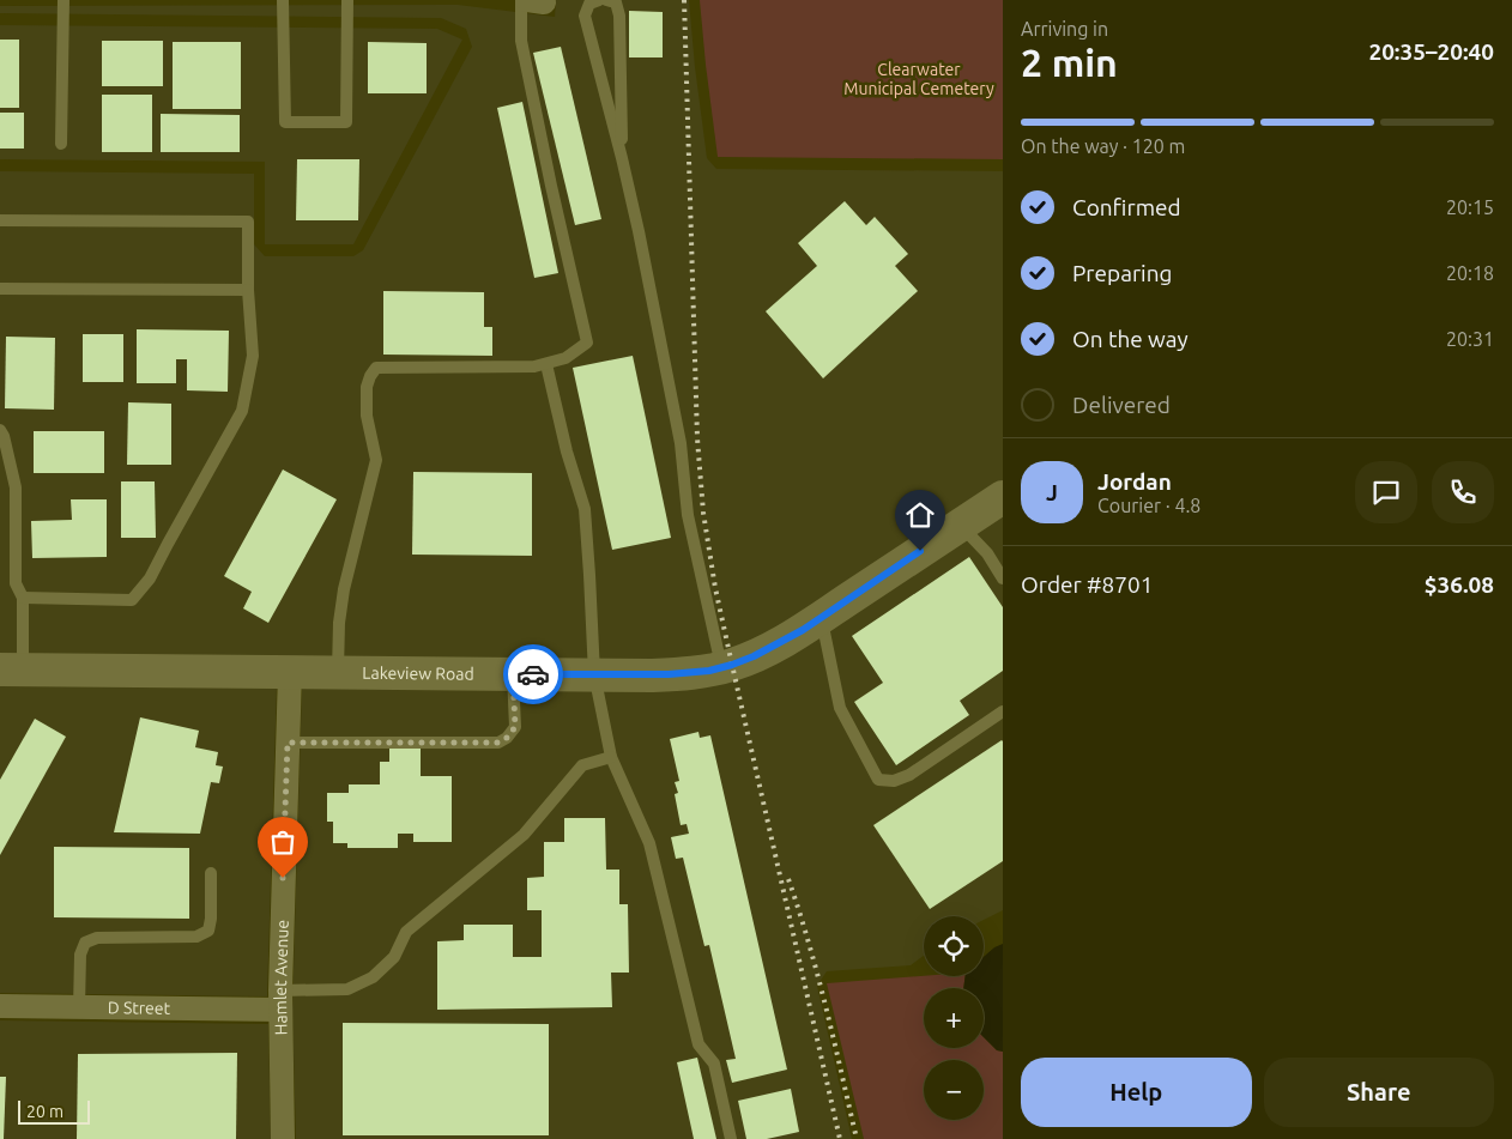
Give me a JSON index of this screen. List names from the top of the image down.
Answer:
{
  "streets": {
    "main road": ["Lakeview Road"],
    "street": ["Hamlet Avenue", "D Street"]
  },
  "crossings": [
    ["Lakeview Road", "Hamlet Avenue"],
    ["Hamlet Avenue", "D Street"]
  ],
  "parks": ["Clearwater Municipal Cemetery"],
  "scale_bar": "20 m",
  "page": {
    "heading": ["2 min", "Arriving in", "20:35–20:40"],
    "panel": [
      "Jordan",
      "Courier · 4.8",
      "Order #8701",
      "$36.08"
    ],
    "bar": "On the way · 120 m",
    "list": [
      ["Confirmed", "20:15"],
      ["Preparing", "20:18"],
      ["On the way", "20:31"],
      "Delivered"
    ],
    "round": "J",
    "map_buttons": ["+", "−"],
    "buttons": ["Help", "Share"],
    "scale": "20 m"
  }
}
